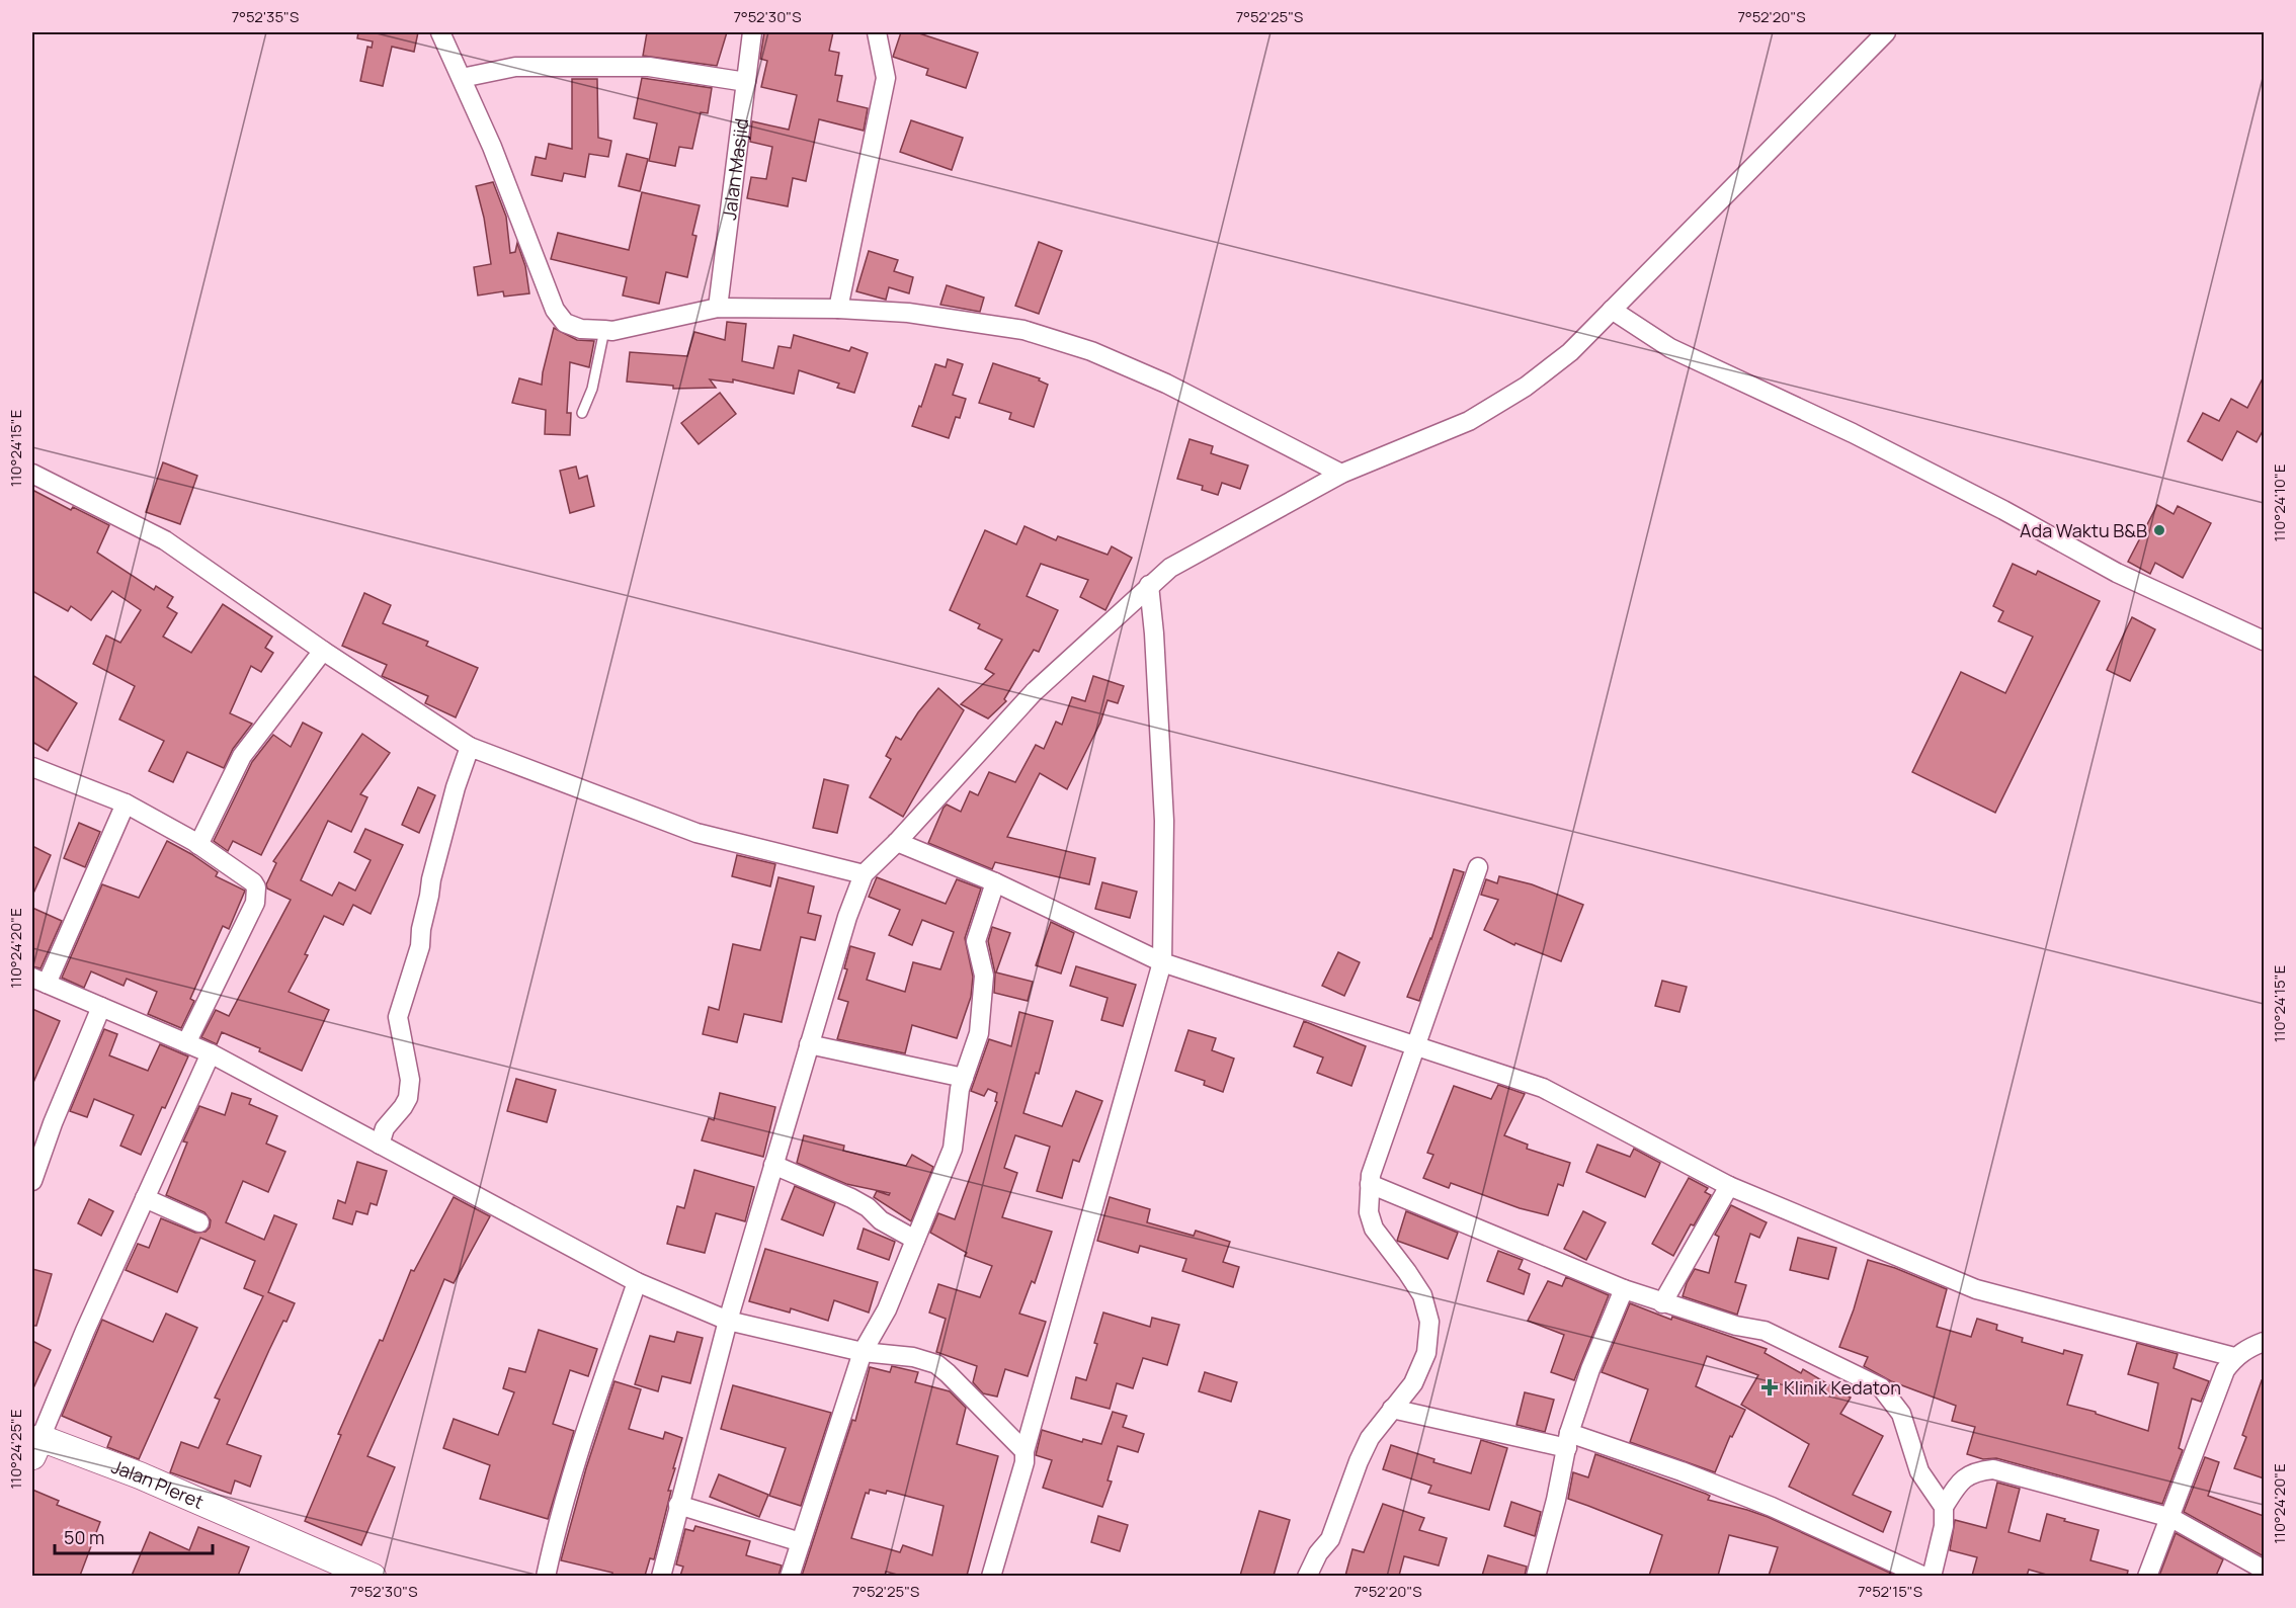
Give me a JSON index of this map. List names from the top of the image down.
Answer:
{
  "streets": {
    "main road": ["Jalan Pleret"],
    "street": ["Jalan Masjid"]
  },
  "places": {
    "other": ["Ada Waktu B&B"],
    "health": ["Klinik Kedaton"]
  },
  "scale_bar": "50 m",
  "coordinates": [
    "7°52'35\"S",
    "7°52'30\"S",
    "7°52'25\"S",
    "7°52'20\"S",
    "110°24'15\"E",
    "110°24'10\"E",
    "110°24'20\"E",
    "110°24'25\"E",
    "7°52'15\"S"
  ]
}
